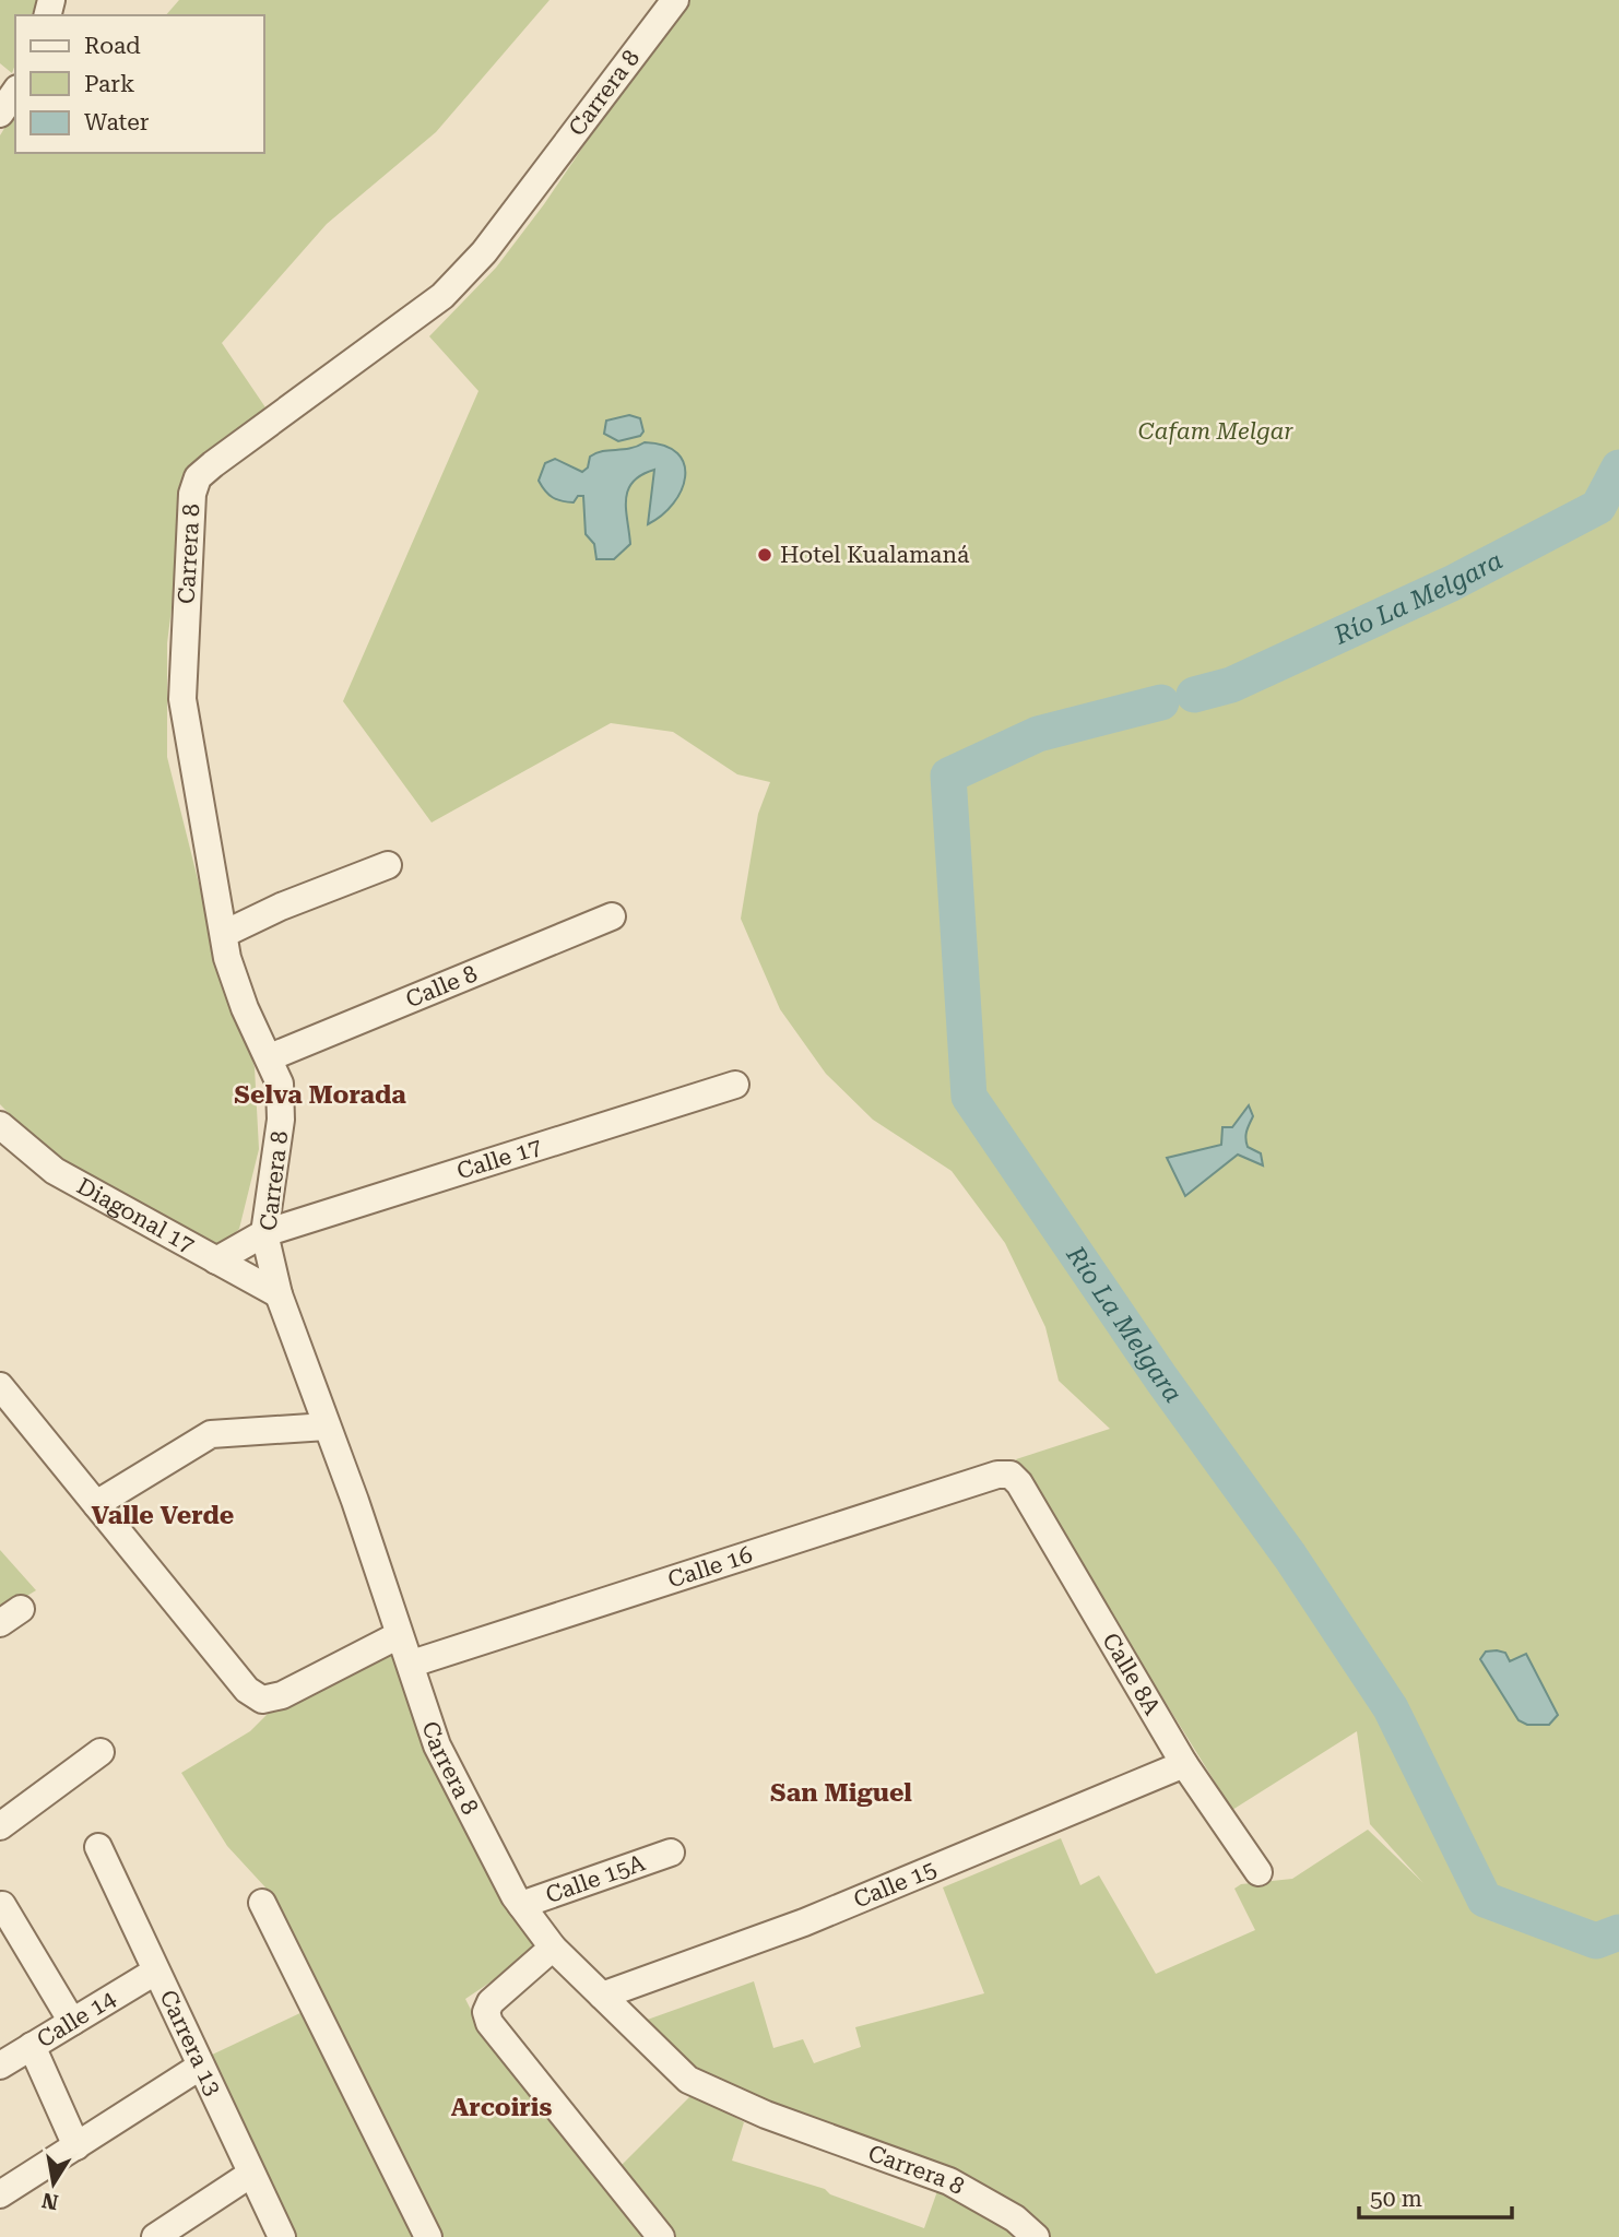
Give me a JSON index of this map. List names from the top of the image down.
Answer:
{
  "streets": {
    "street": [
      "Carrera 8",
      "Calle 8",
      "Calle 17",
      "Diagonal 17",
      "Calle 16",
      "Calle 8A",
      "Calle 15A",
      "Calle 15",
      "Calle 14",
      "Carrera 13"
    ]
  },
  "crossings": [
    ["Carrera 8", "Calle 8"],
    ["Carrera 8", "Calle 17"],
    ["Carrera 8", "Diagonal 17"],
    ["Carrera 8", "Calle 16"],
    ["Carrera 8", "Calle 15A"],
    ["Carrera 8", "Calle 15"],
    ["Calle 17", "Diagonal 17"],
    ["Calle 16", "Calle 8A"],
    ["Calle 8A", "Calle 15"],
    ["Calle 14", "Carrera 13"]
  ],
  "districts": [
    "Selva Morada",
    "Valle Verde",
    "San Miguel",
    "Arcoiris"
  ],
  "water": ["Río La Melgara"],
  "parks": ["Cafam Melgar"],
  "places": ["Hotel Kualamaná"],
  "legend": ["Road", "Park", "Water"],
  "scale_bar": "50 m",
  "north": "bottom"
}
